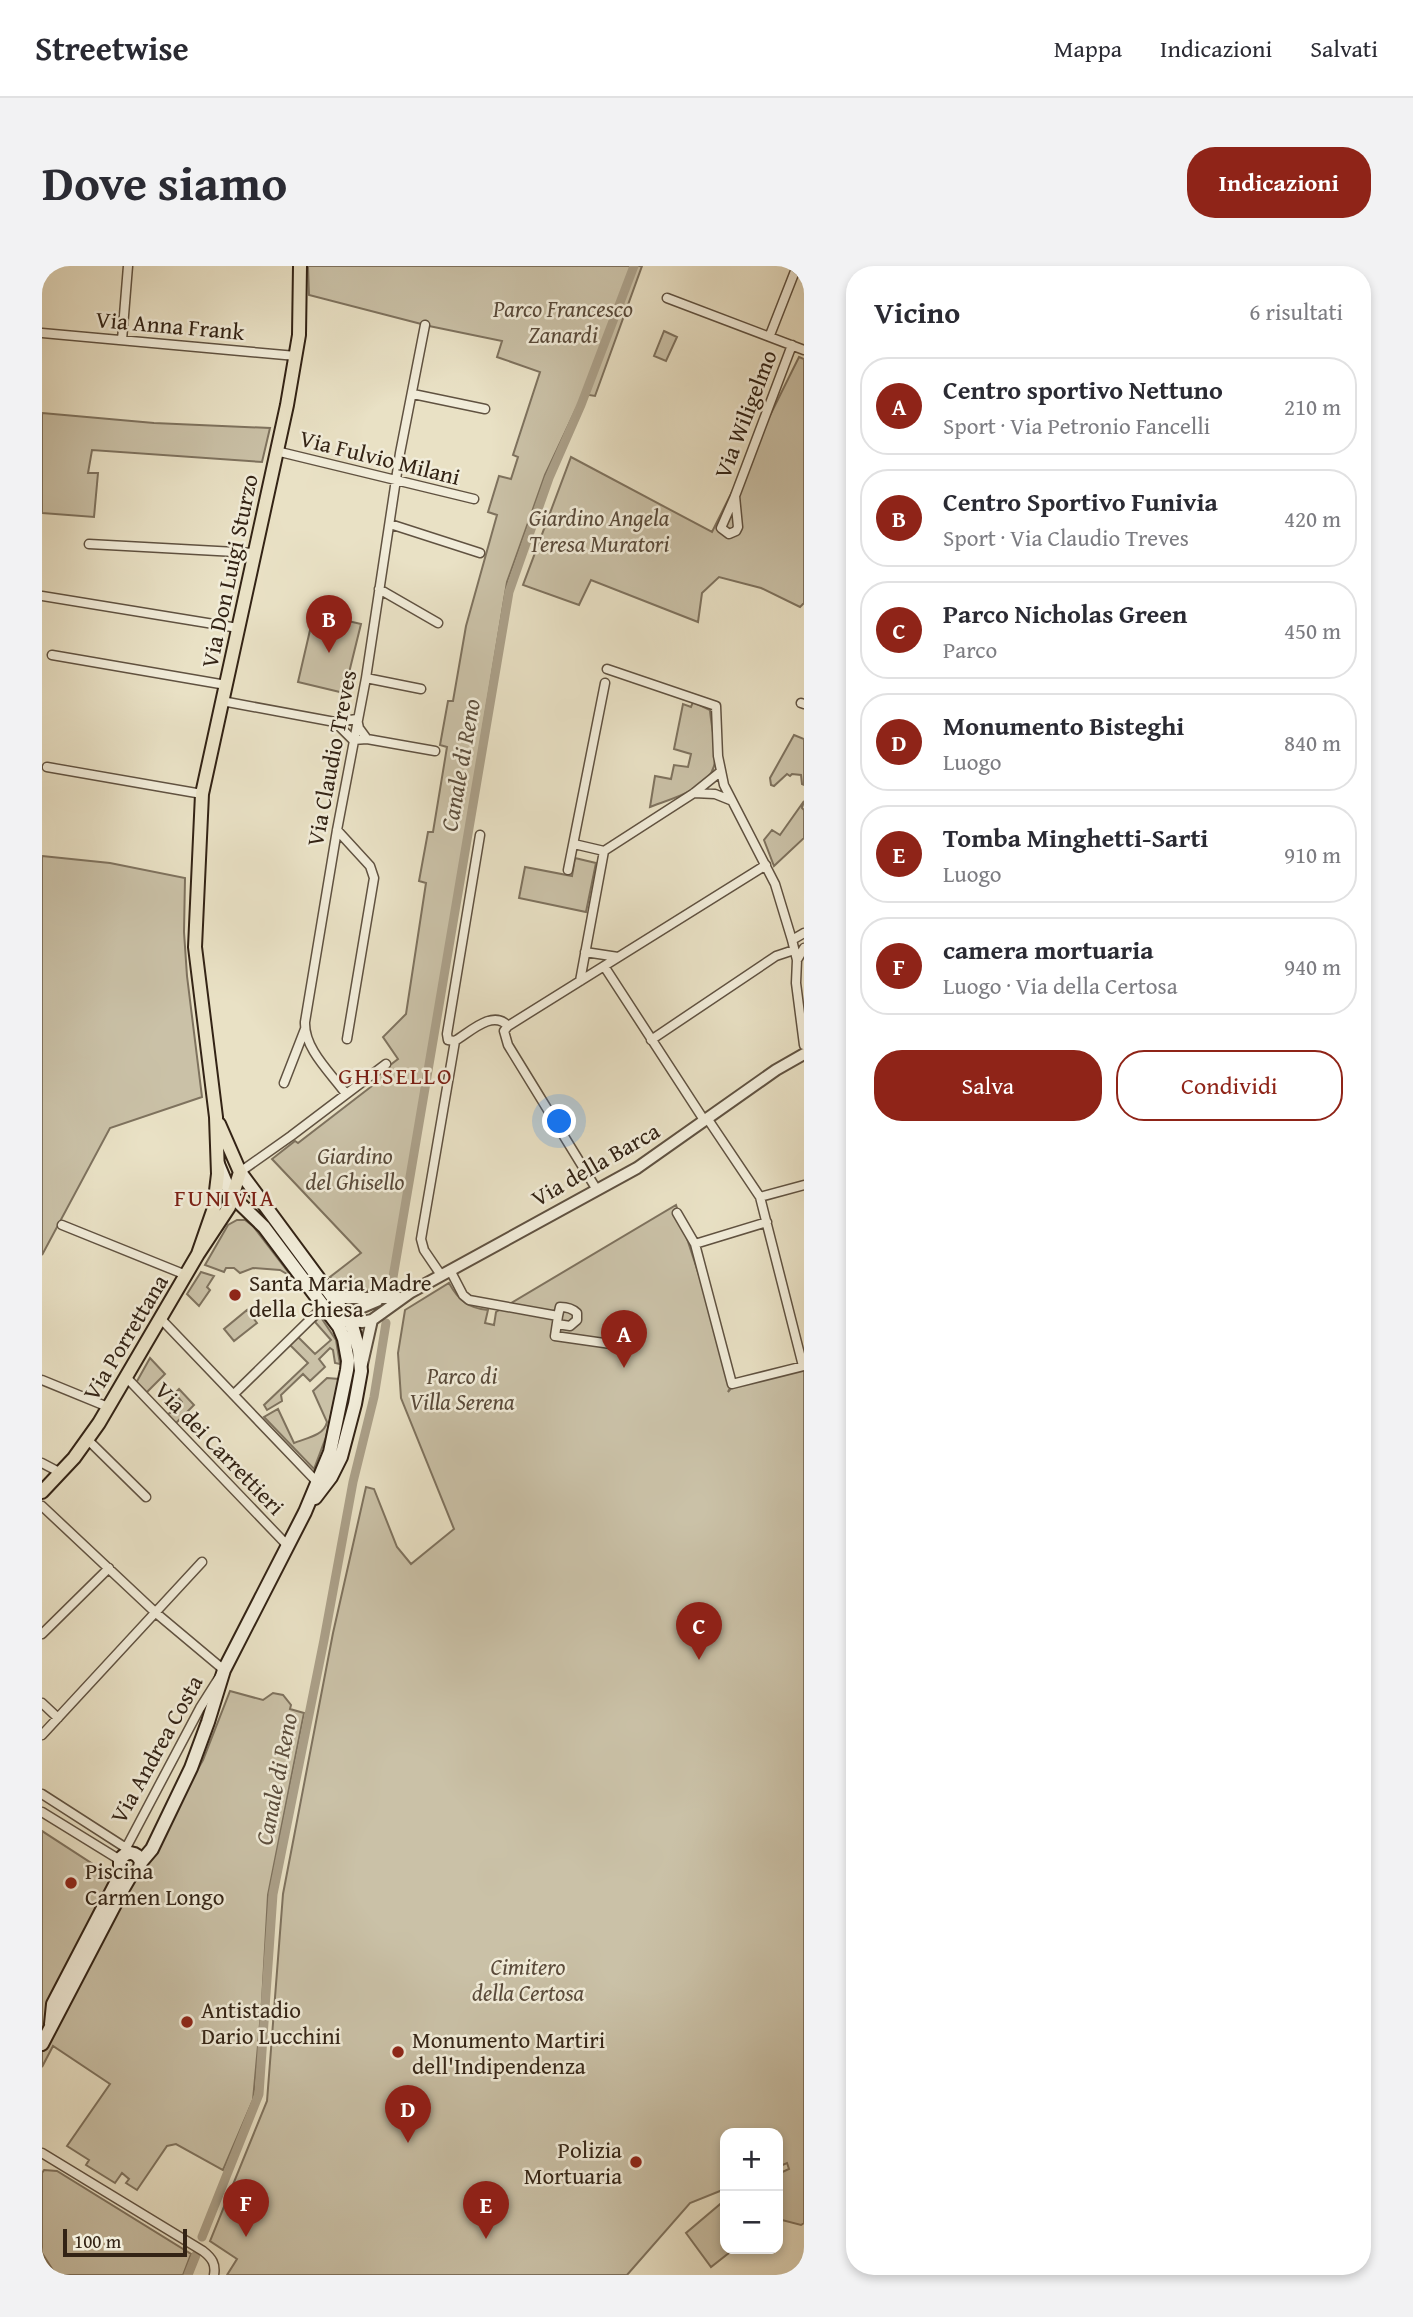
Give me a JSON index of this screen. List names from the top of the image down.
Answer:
{
  "streets": {
    "main road": ["Via Don Luigi Sturzo", "Via Porrettana", "Via Andrea Costa"],
    "street": [
      "Via Anna Frank",
      "Via Wiligelmo",
      "Via Fulvio Milani",
      "Via Claudio Treves",
      "Via della Barca",
      "Via dei Carrettieri"
    ]
  },
  "crossings": [
    ["Via Anna Frank", "Via Don Luigi Sturzo"],
    ["Via Fulvio Milani", "Via Don Luigi Sturzo"],
    ["Via Fulvio Milani", "Via Claudio Treves"],
    ["Via Don Luigi Sturzo", "Via Porrettana"],
    ["Via Don Luigi Sturzo", "Via Andrea Costa"],
    ["Via della Barca", "Via Andrea Costa"],
    ["Via Porrettana", "Via dei Carrettieri"],
    ["Via Porrettana", "Via Andrea Costa"],
    ["Via dei Carrettieri", "Via Andrea Costa"]
  ],
  "districts": ["GHISELLO", "FUNIVIA"],
  "water": ["Canale di Reno"],
  "parks": [
    "Parco Francesco Zanardi",
    "Giardino Angela Teresa Muratori",
    "Giardino del Ghisello",
    "Parco di Villa Serena",
    "Cimitero della Certosa"
  ],
  "places": [
    "Santa Maria Madre della Chiesa",
    "Piscina Carmen Longo",
    "Antistadio Dario Lucchini",
    "Monumento Martiri dell'Indipendenza",
    "Polizia Mortuaria"
  ],
  "scale_bar": "100 m",
  "page": {
    "header": "Streetwise",
    "nav": ["Mappa", "Indicazioni", "Salvati"],
    "title": "Dove siamo",
    "buttons": [
      "Indicazioni",
      ["Salva", "Condividi"]
    ],
    "heading": ["Vicino", "6 risultati"],
    "list": [
      {
        "mark": "A",
        "name": "Centro sportivo Nettuno",
        "note": "Sport · Via Petronio Fancelli",
        "value": "210 m"
      },
      {
        "mark": "B",
        "name": "Centro Sportivo Funivia",
        "note": "Sport · Via Claudio Treves",
        "value": "420 m"
      },
      {
        "mark": "C",
        "name": "Parco Nicholas Green",
        "note": "Parco",
        "value": "450 m"
      },
      {
        "mark": "D",
        "name": "Monumento Bisteghi",
        "note": "Luogo",
        "value": "840 m"
      },
      {
        "mark": "E",
        "name": "Tomba Minghetti-Sarti",
        "note": "Luogo",
        "value": "910 m"
      },
      {
        "mark": "F",
        "name": "camera mortuaria",
        "note": "Luogo · Via della Certosa",
        "value": "940 m"
      }
    ],
    "pins": [
      "B",
      "A",
      "C",
      "D",
      "F",
      "E"
    ],
    "map_buttons": ["+", "−"],
    "scale": "100 m"
  }
}
